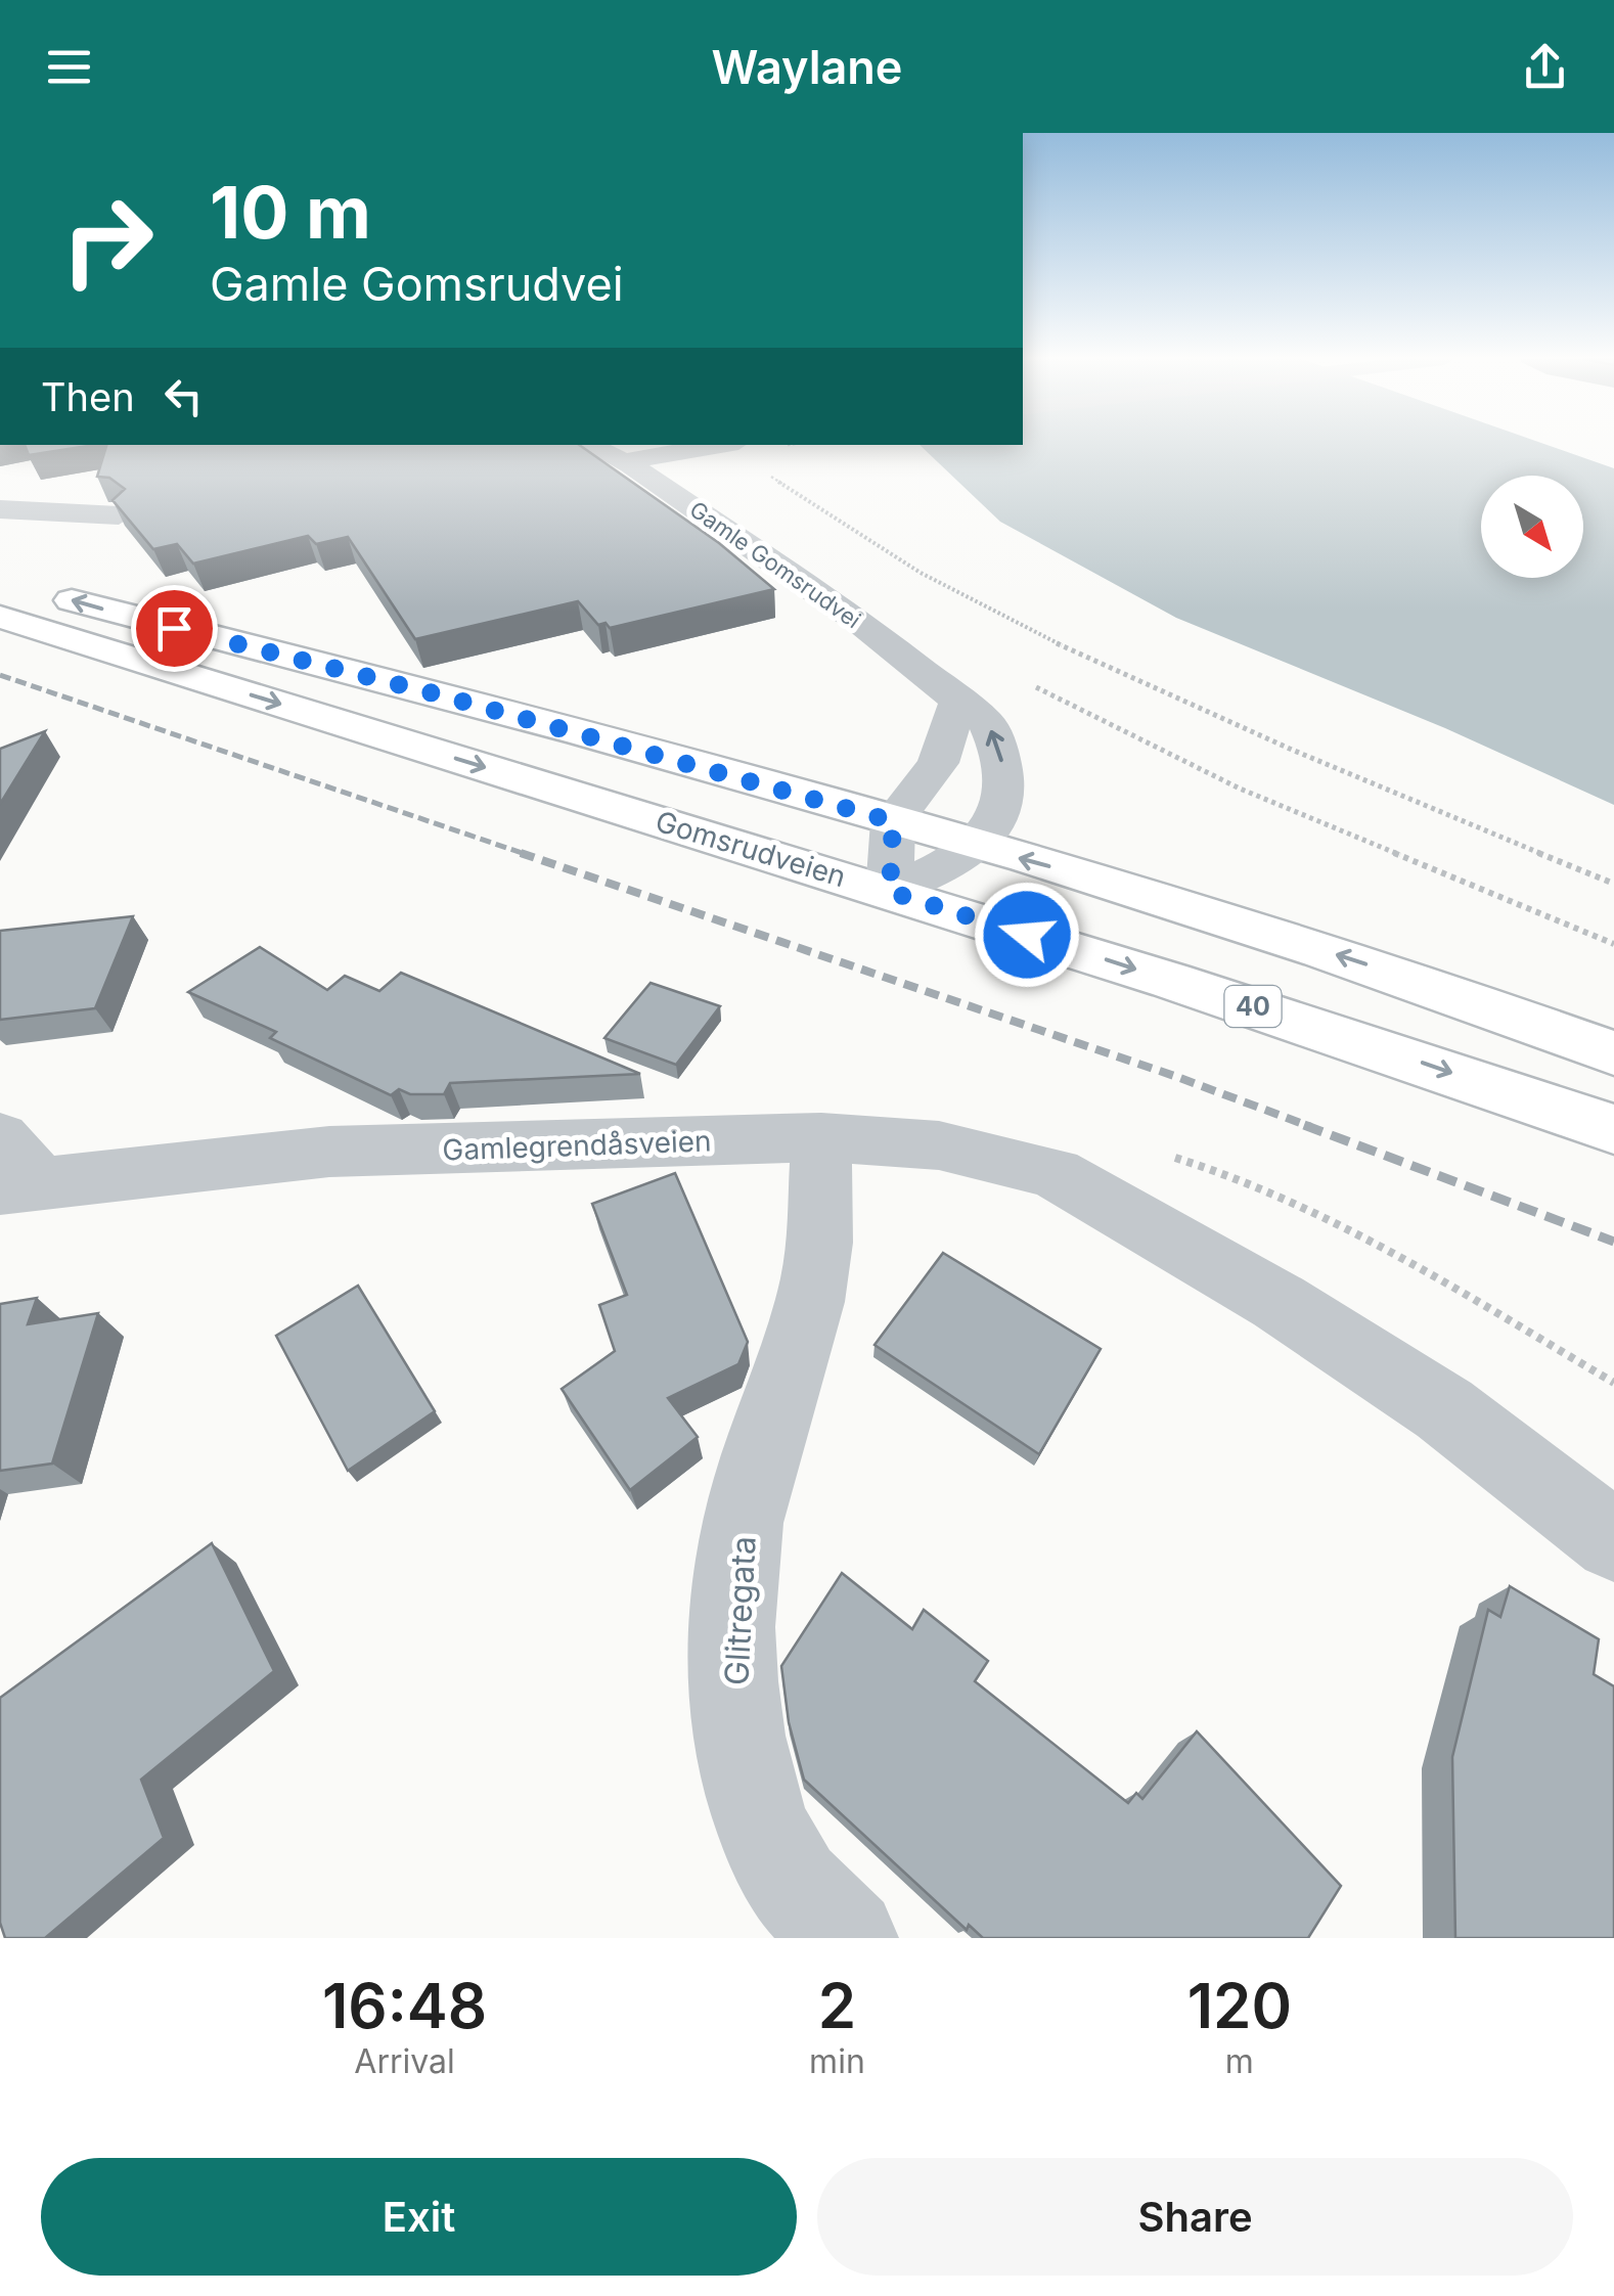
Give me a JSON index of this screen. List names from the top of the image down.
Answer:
{
  "streets": {
    "main road": ["Gomsrudveien", "40"],
    "street": ["Gamle Gomsrudvei", "Gamlegrendåsveien", "Glitregata"]
  },
  "crossings": [
    ["Gamlegrendåsveien", "Glitregata"]
  ],
  "north": "bottom right",
  "page": {
    "header": "Waylane",
    "turn": ["10 m", "Gamle Gomsrudvei"],
    "then": "Then",
    "eta": [
      "16:48",
      "Arrival",
      "2",
      "min",
      "120",
      "m"
    ],
    "buttons": ["Exit", "Share"]
  }
}
